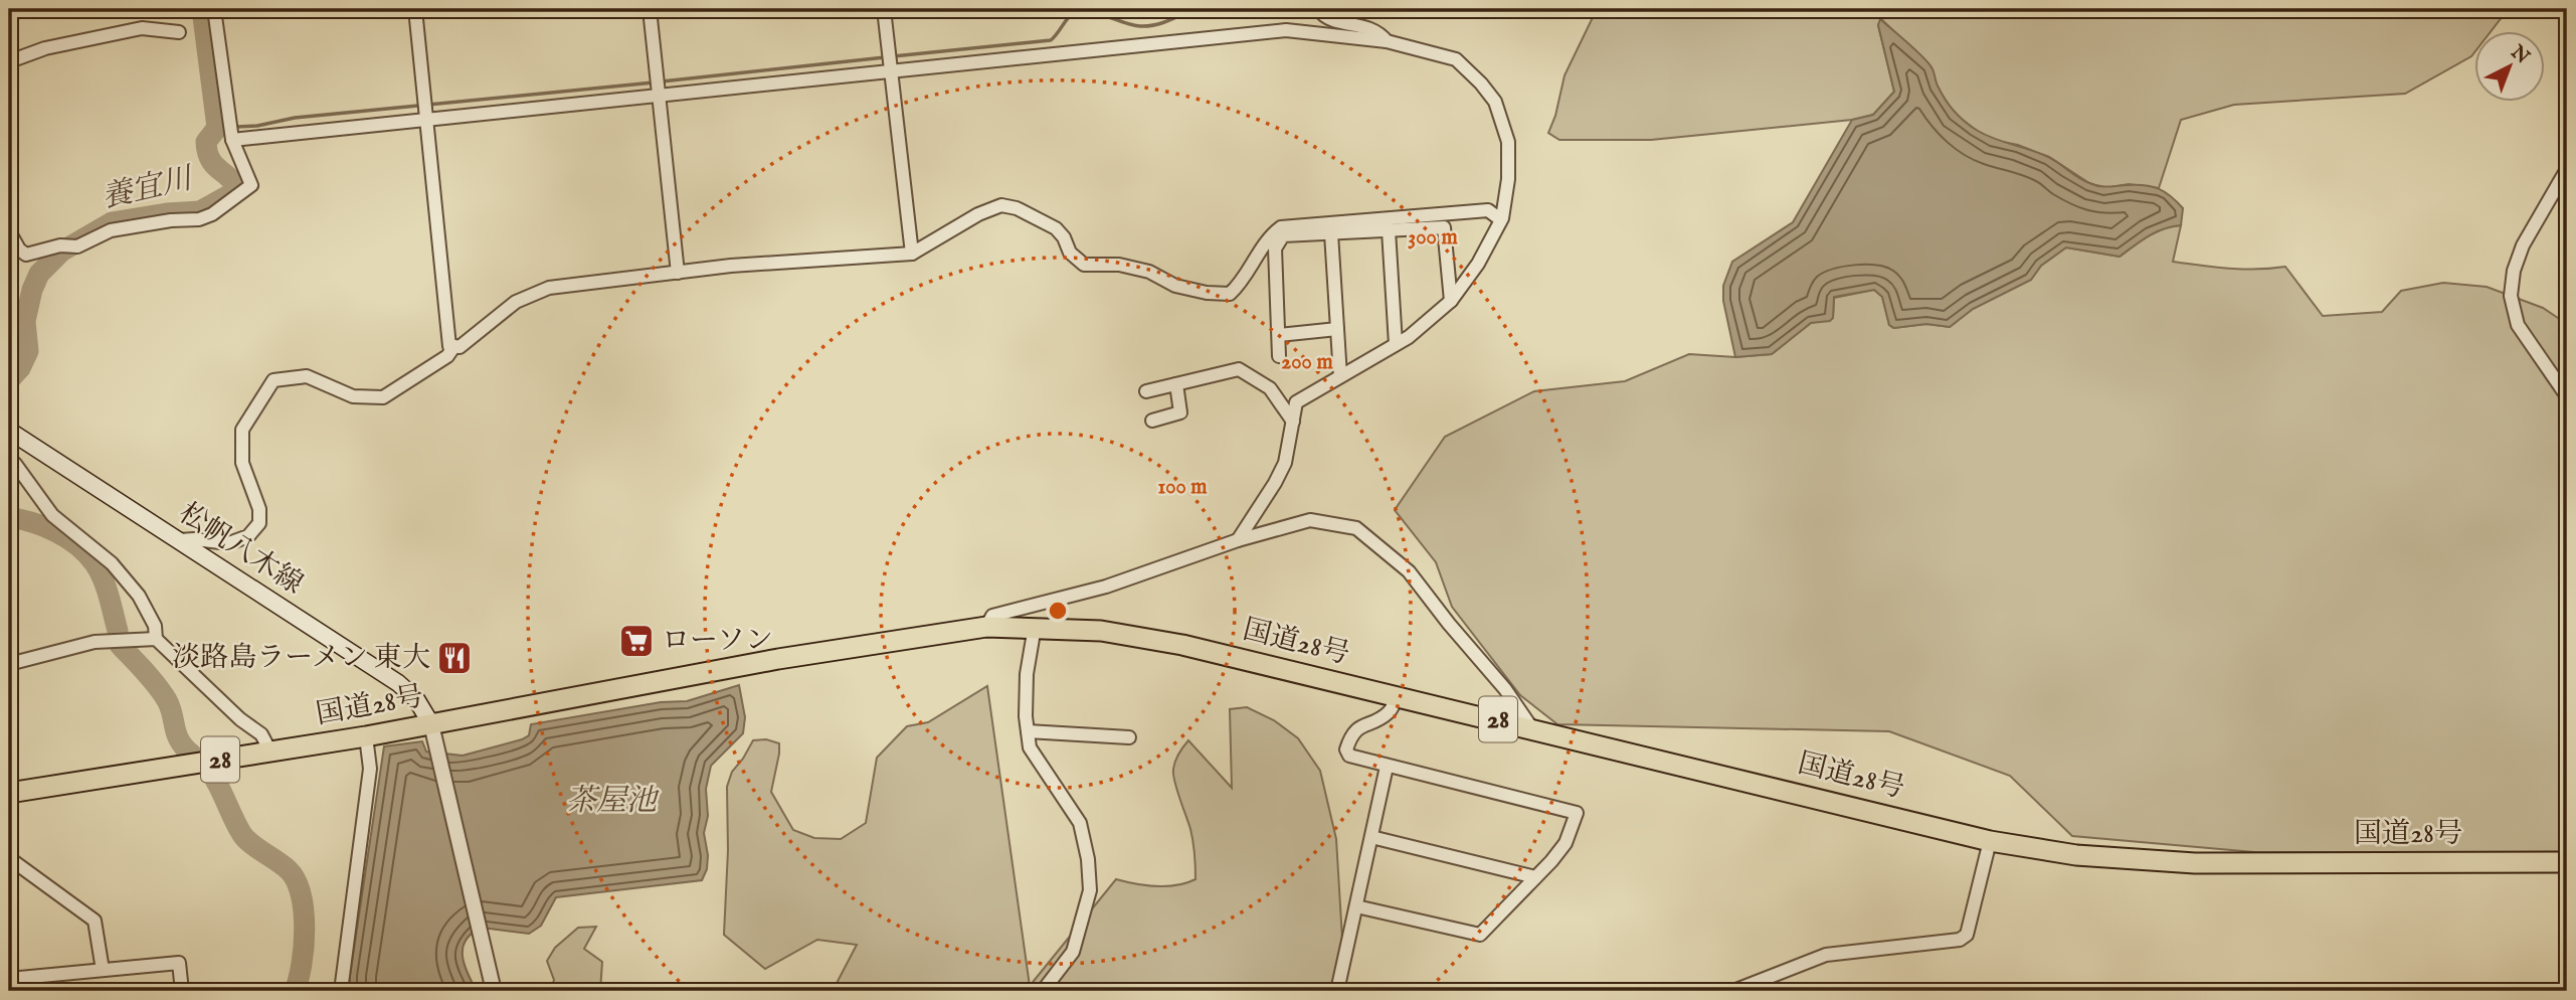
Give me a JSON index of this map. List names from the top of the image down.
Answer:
{
  "streets": {
    "highway": ["国道28号", "28"],
    "main road": ["松帆八木線"]
  },
  "crossings": [
    ["松帆八木線", "国道28号"]
  ],
  "water": ["養宜川", "茶屋池"],
  "places": {
    "supermarket": ["ローソン"],
    "restaurant": ["淡路島ラーメン 東大"]
  },
  "north": "top right",
  "rings": ["300 m", "200 m", "100 m"]
}
